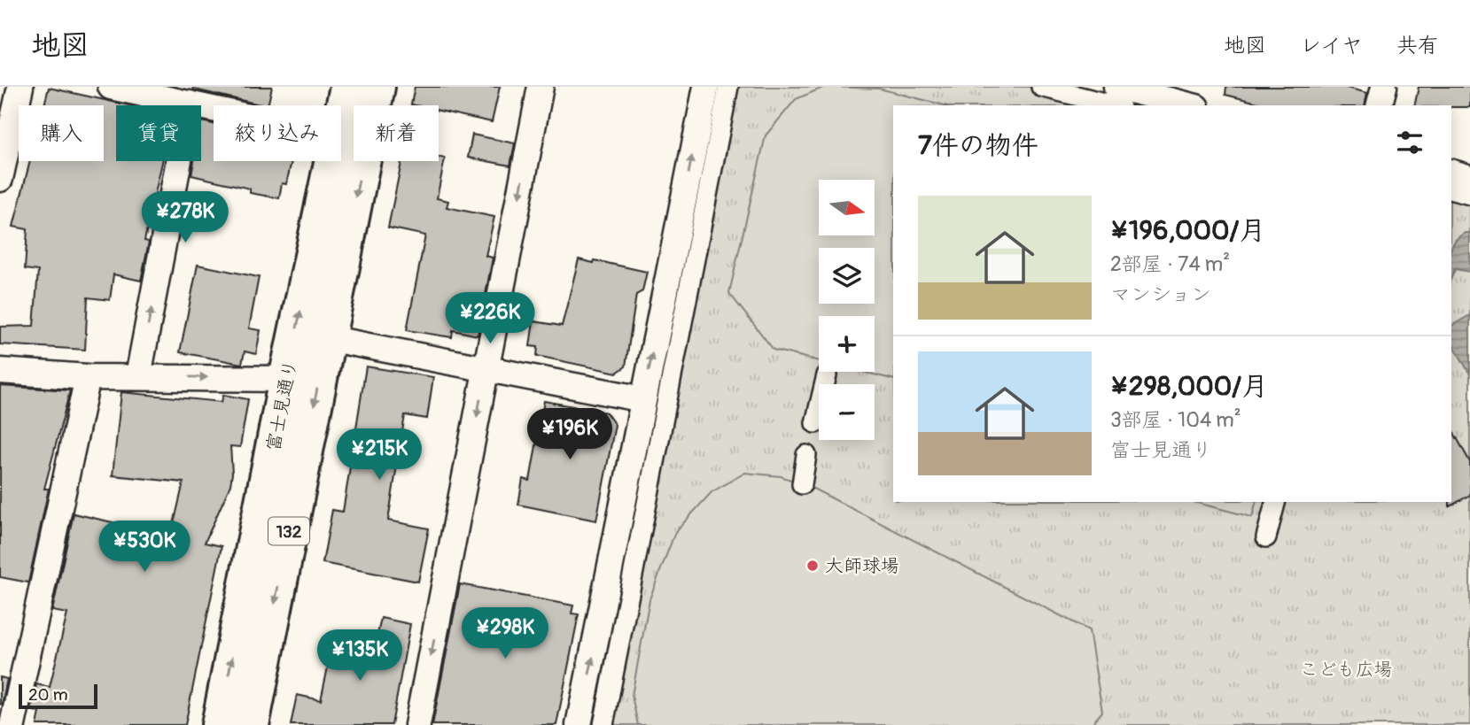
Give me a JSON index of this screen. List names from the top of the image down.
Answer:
{
  "streets": {
    "highway": ["富士見通り", "132"]
  },
  "parks": ["こども広場"],
  "places": ["大師球場"],
  "scale_bar": "20 m",
  "north": "right",
  "page": {
    "header": "地図",
    "nav": ["地図", "レイヤ", "共有"],
    "chip": [
      "購入",
      "賃貸",
      "絞り込み",
      "新着"
    ],
    "heading": "7件の物件",
    "map_buttons": ["+", "−"],
    "list": [
      {
        "name": "¥196,000/月",
        "note": "2部屋 · 74 m² · マンション"
      },
      {
        "name": "¥298,000/月",
        "note": "3部屋 · 104 m² · 富士見通り"
      }
    ],
    "price": [
      "¥278K",
      "¥226K",
      "¥196K",
      "¥215K",
      "¥530K",
      "¥298K",
      "¥135K"
    ],
    "scale": "20 m"
  }
}
